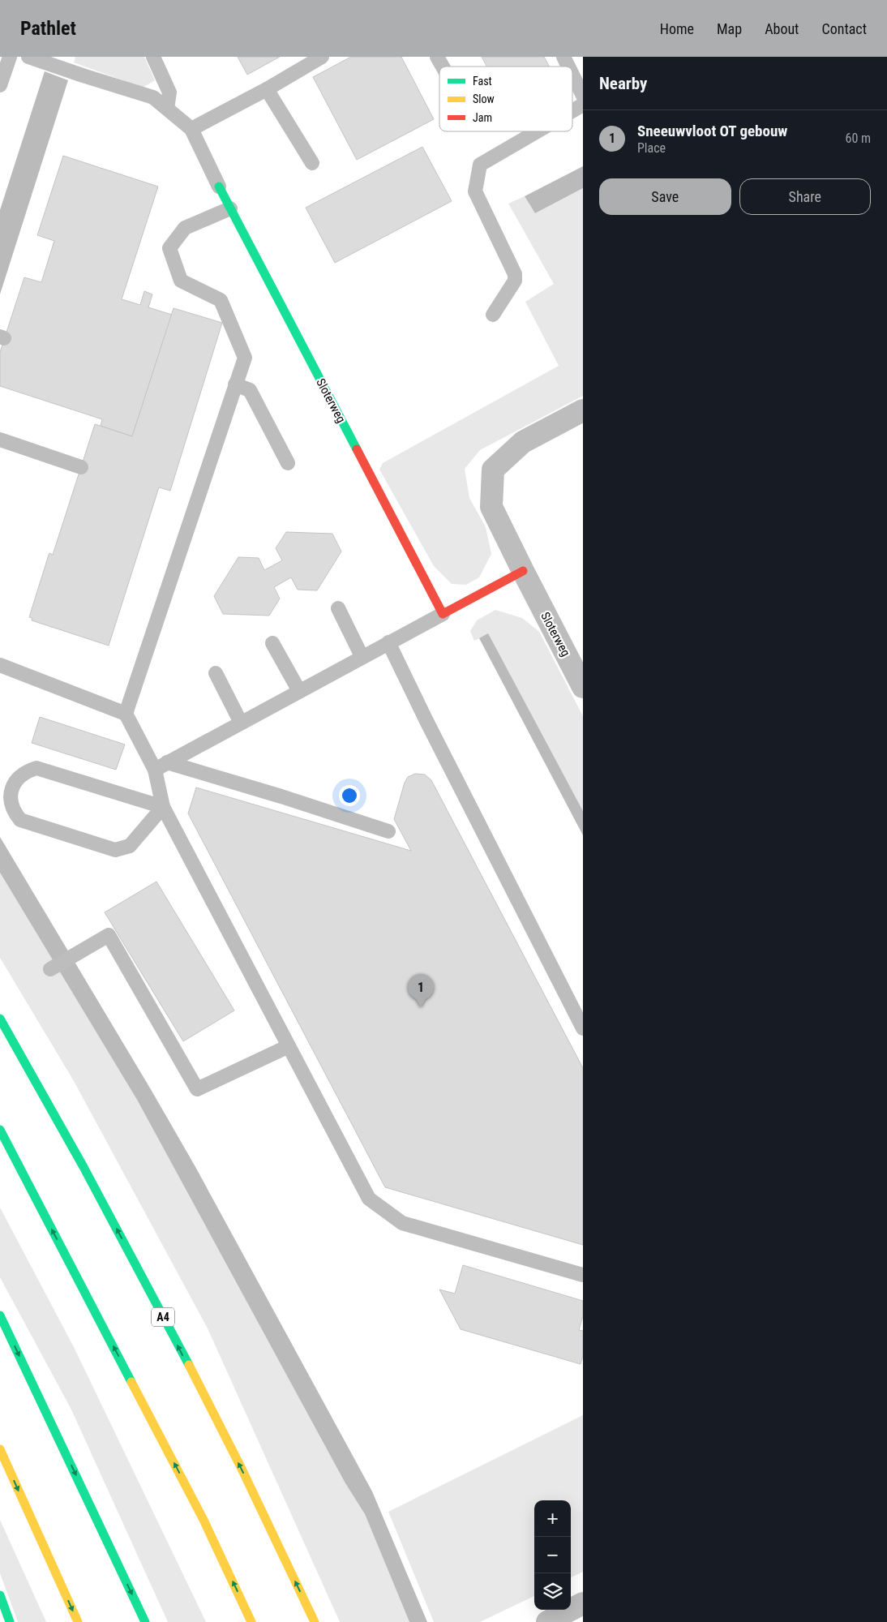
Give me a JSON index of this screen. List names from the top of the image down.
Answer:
{
  "streets": {
    "main road": ["Sloterweg", "A4"]
  },
  "legend": ["Fast", "Slow", "Jam"],
  "page": {
    "header": "Pathlet",
    "nav": [
      "Home",
      "Map",
      "About",
      "Contact"
    ],
    "heading": "Nearby",
    "list": [
      {
        "mark": "1",
        "name": "Sneeuwvloot OT gebouw",
        "note": "Place",
        "value": "60 m"
      }
    ],
    "buttons": ["Save", "Share"],
    "pins": "1",
    "map_buttons": ["+", "−"]
  }
}
